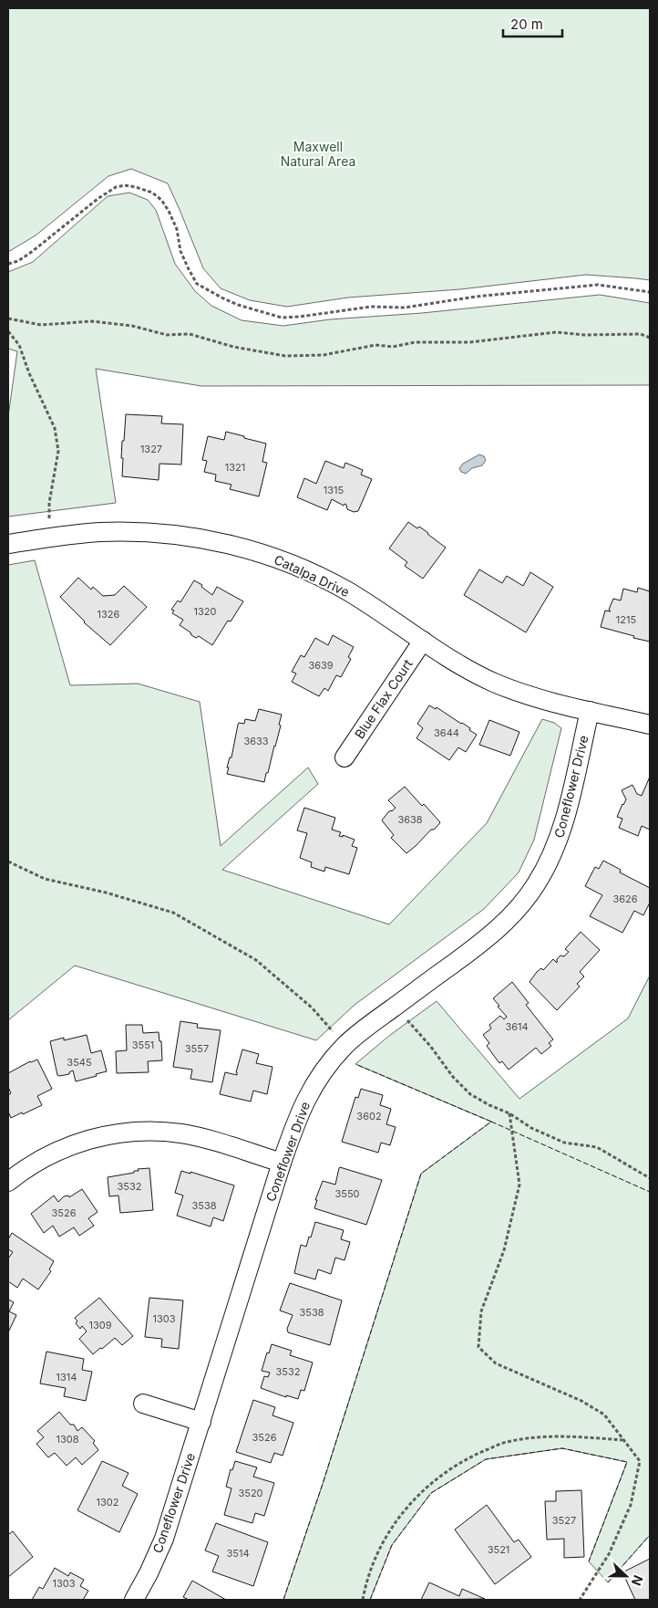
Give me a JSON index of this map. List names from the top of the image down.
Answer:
{
  "streets": {
    "street": ["Catalpa Drive", "Blue Flax Court", "Coneflower Drive"]
  },
  "crossings": [
    ["Catalpa Drive", "Blue Flax Court"],
    ["Catalpa Drive", "Coneflower Drive"]
  ],
  "parks": ["Maxwell Natural Area"],
  "house_numbers": [
    "1327",
    "1321",
    "1315",
    "1320",
    "1326",
    "1215",
    "3639",
    "3644",
    "3633",
    "3638",
    "3626",
    "3614",
    "3551",
    "3557",
    "3545",
    "3602",
    "3532",
    "3550",
    "3538",
    "3526",
    "3538",
    "1303",
    "1309",
    "3532",
    "1314",
    "3526",
    "1308",
    "3520",
    "1302",
    "3527",
    "3521",
    "3514",
    "1303"
  ],
  "scale_bar": "20 m",
  "north": "right"
}
